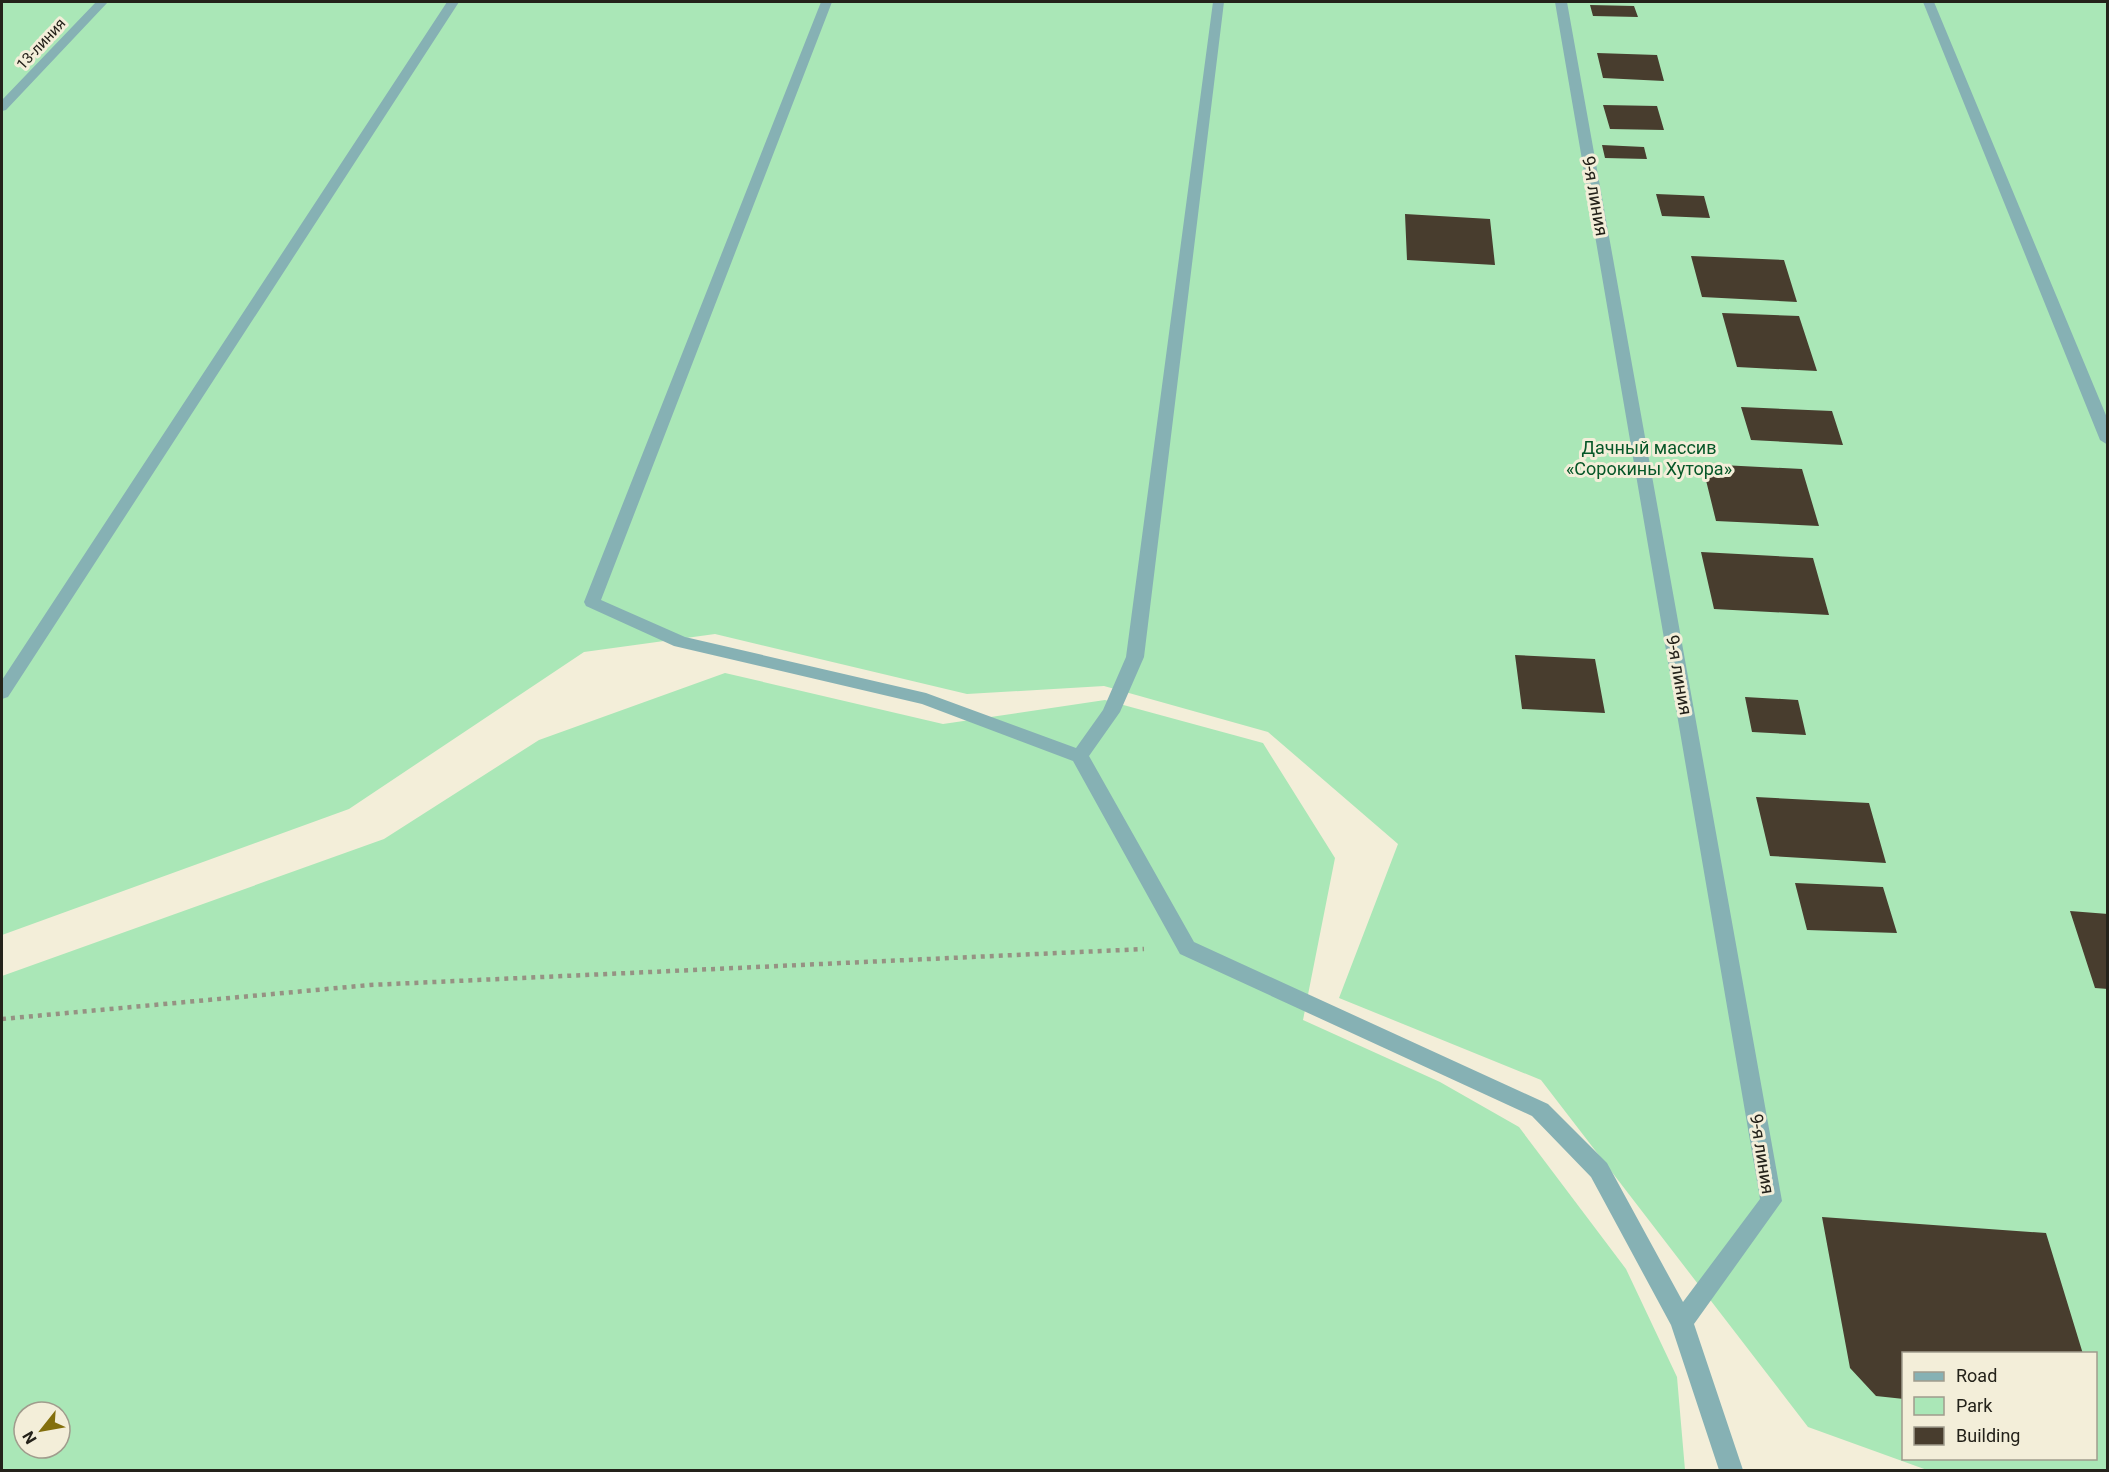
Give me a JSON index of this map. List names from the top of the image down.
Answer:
{
  "streets": {
    "lane": ["13-линия", "9-я линия"]
  },
  "parks": ["Дачный массив «Сорокины Хутора»"],
  "legend": ["Road", "Park", "Building"],
  "north": "bottom left"
}
